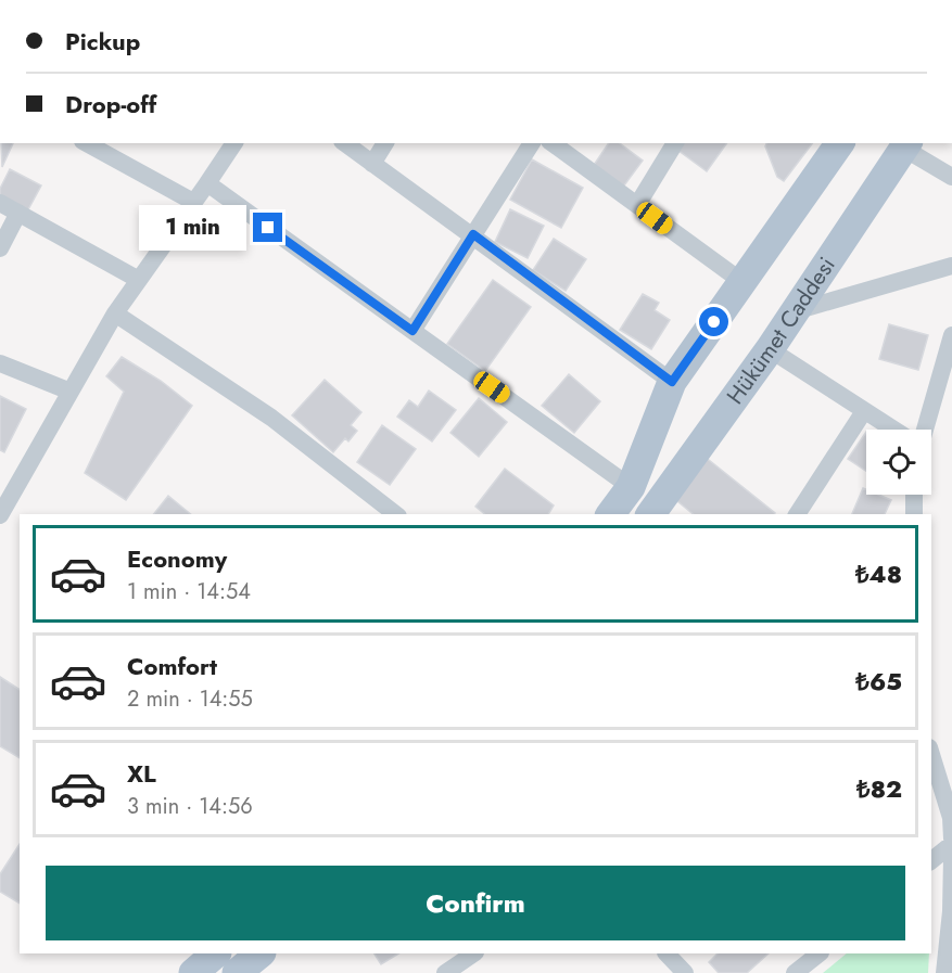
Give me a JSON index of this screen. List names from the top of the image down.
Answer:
{
  "streets": {
    "main road": ["Hükümet Caddesi"]
  },
  "page": {
    "banner": ["Pickup", "Drop-off"],
    "bubble": "1 min",
    "list": [
      {
        "name": "Economy",
        "note": "1 min · 14:54",
        "value": "₺48"
      },
      {
        "name": "Comfort",
        "note": "2 min · 14:55",
        "value": "₺65"
      },
      {
        "name": "XL",
        "note": "3 min · 14:56",
        "value": "₺82"
      }
    ],
    "buttons": "Confirm"
  }
}
